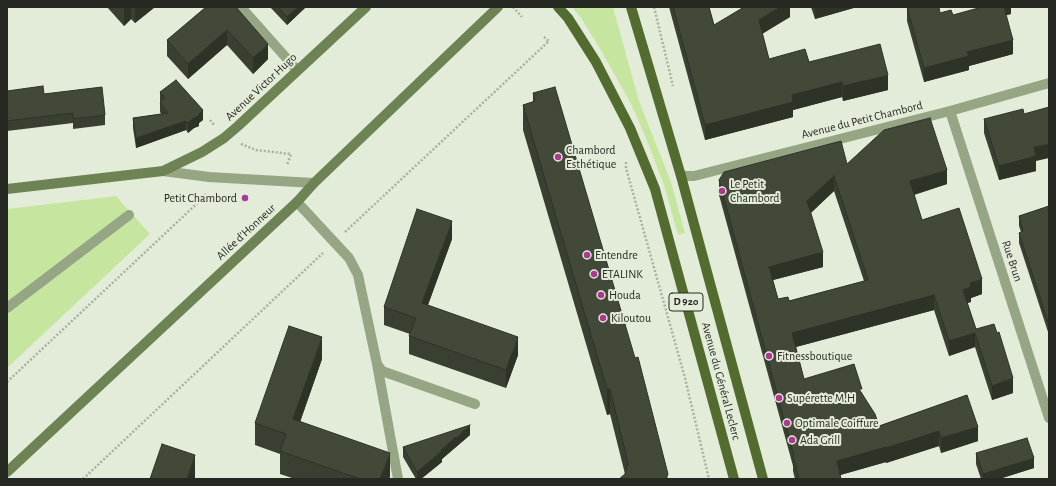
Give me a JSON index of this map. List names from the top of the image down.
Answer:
{
  "streets": {
    "main road": [
      "Avenue Victor Hugo",
      "Allée d'Honneur",
      "D 920",
      "Avenue du Général Leclerc"
    ],
    "street": ["Avenue du Petit Chambord", "Rue Brun"]
  },
  "crossings": [
    ["Avenue du Petit Chambord", "Rue Brun"],
    ["Avenue du Petit Chambord", "Avenue du Général Leclerc"]
  ],
  "places": [
    "Chambord Esthétique",
    "Le Petit Chambord",
    "Petit Chambord",
    "Entendre",
    "ETALINK",
    "Houda",
    "Kiloutou",
    "Fitnessboutique",
    "Supérette M.H",
    "Optimale Coiffure",
    "Ada Grill"
  ]
}
